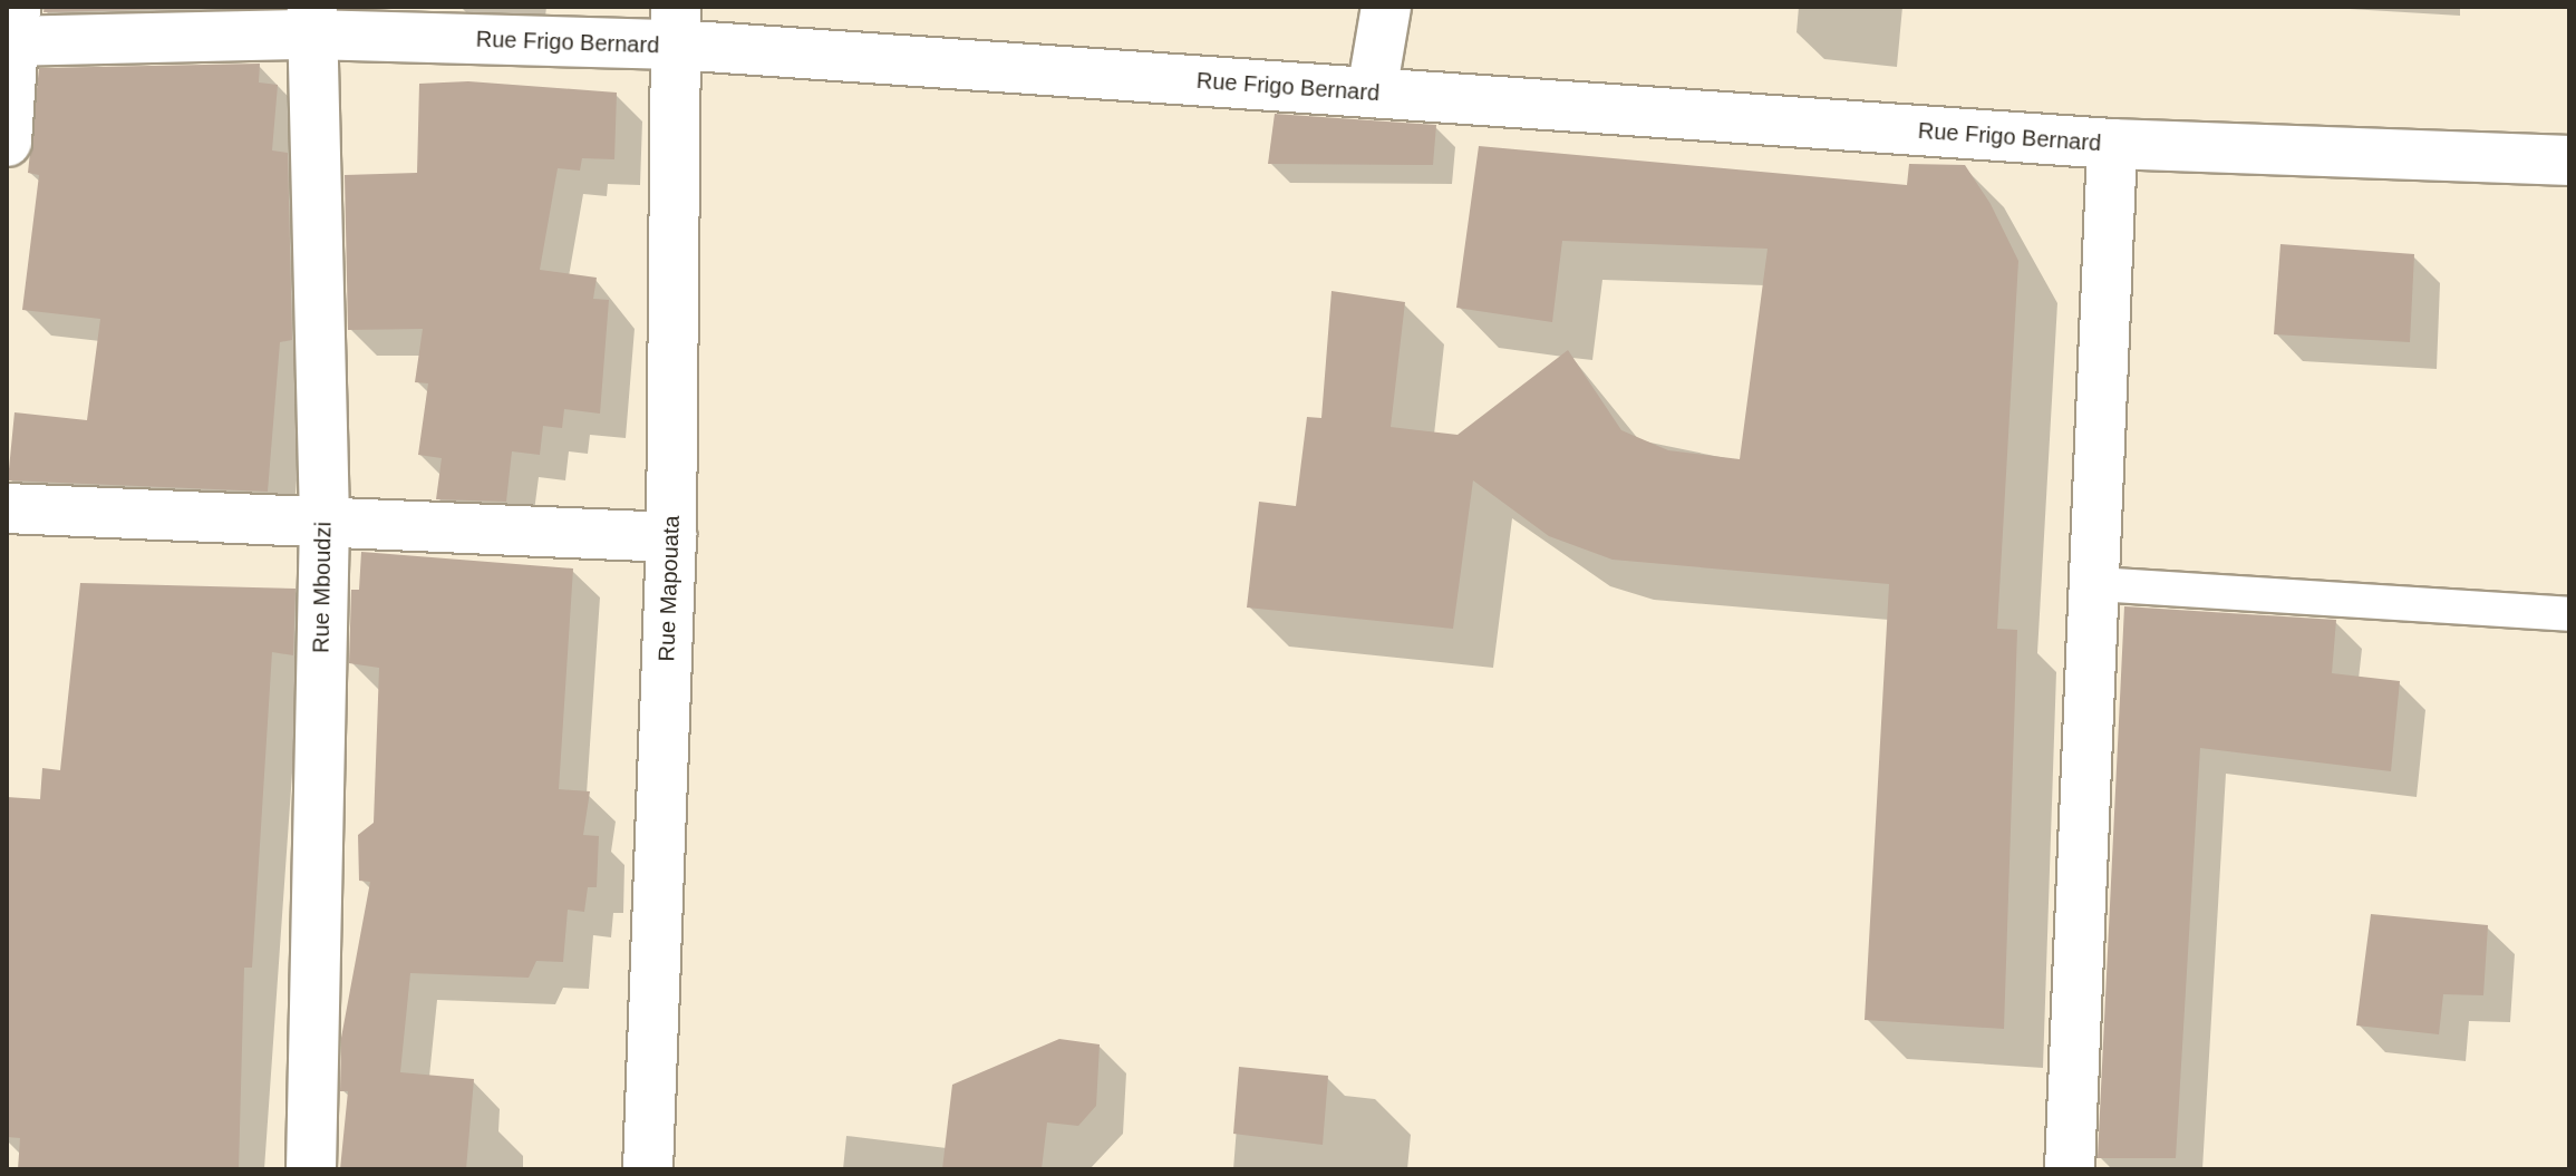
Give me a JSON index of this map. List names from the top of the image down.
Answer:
{
  "streets": {
    "street": ["Rue Frigo Bernard", "Rue Mboudzi", "Rue Mapouata"]
  },
  "crossings": [
    ["Rue Frigo Bernard", "Rue Mboudzi"],
    ["Rue Frigo Bernard", "Rue Mapouata"]
  ]
}
